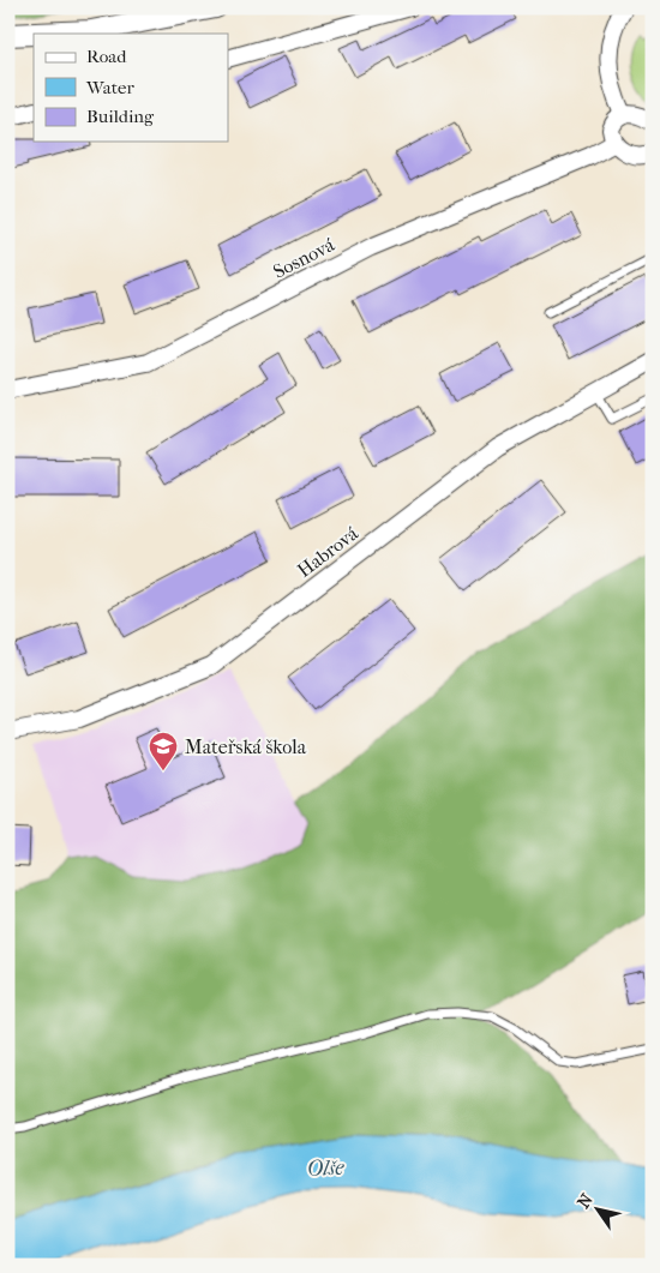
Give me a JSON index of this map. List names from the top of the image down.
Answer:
{
  "streets": {
    "street": ["Sosnová", "Habrová"]
  },
  "water": ["Olše"],
  "places": {
    "school or university": ["Mateřská škola"]
  },
  "legend": ["Road", "Water", "Building"],
  "north": "top left"
}
